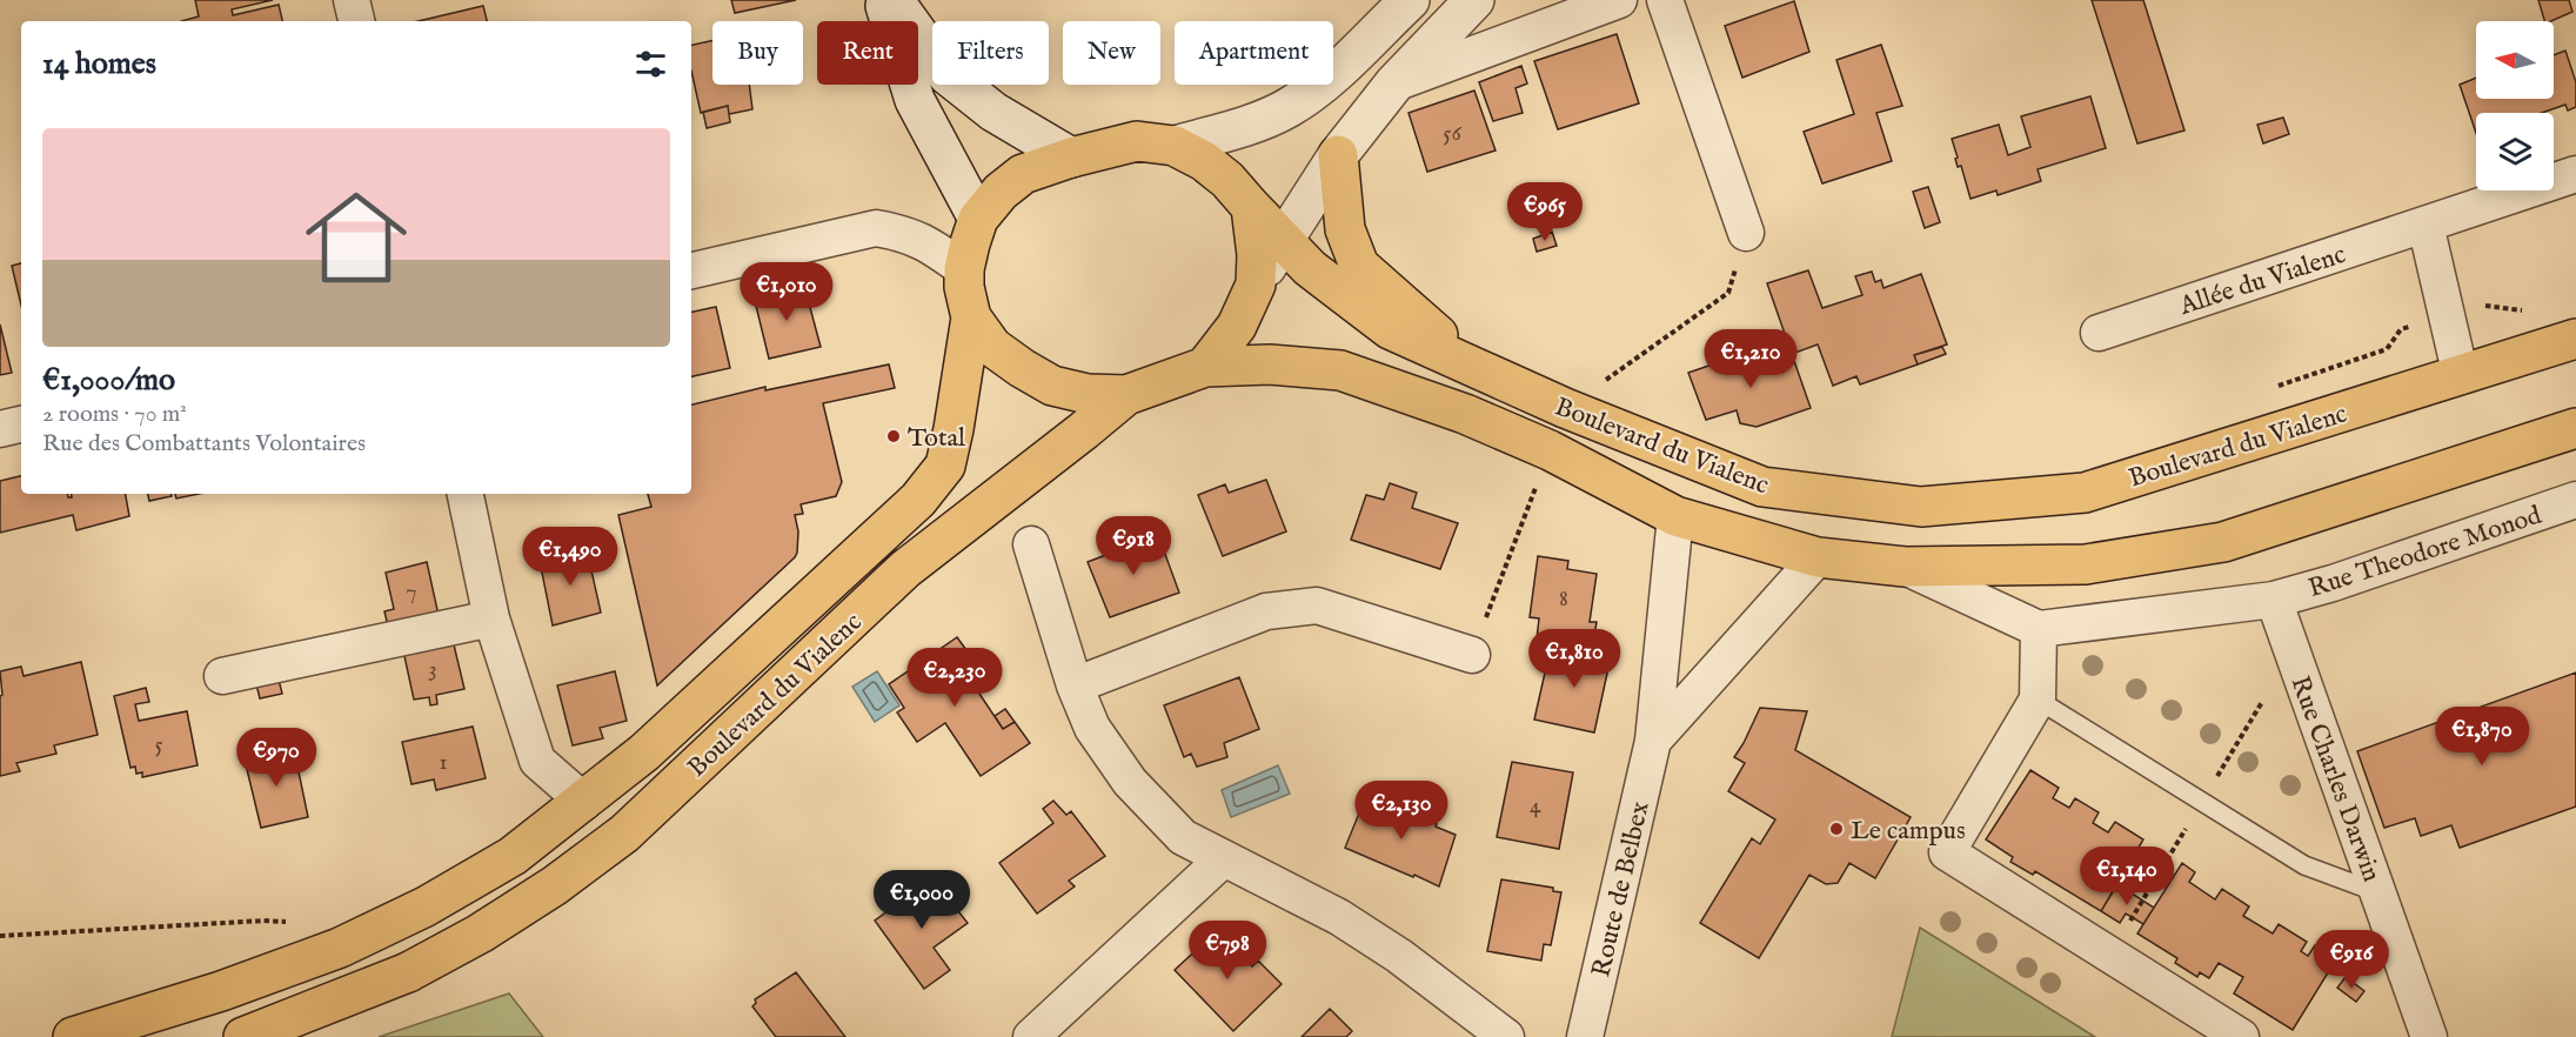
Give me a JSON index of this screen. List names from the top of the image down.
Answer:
{
  "streets": {
    "main road": ["Boulevard du Vialenc"],
    "street": [
      "Allée du Vialenc",
      "Rue Theodore Monod",
      "Rue Charles Darwin",
      "Route de Belbex"
    ]
  },
  "crossings": [
    ["Boulevard du Vialenc", "Route de Belbex"],
    ["Rue Theodore Monod", "Rue Charles Darwin"]
  ],
  "places": ["Total", "Le campus"],
  "house_numbers": [
    "56",
    "7",
    "8",
    "3",
    "5",
    "1",
    "4"
  ],
  "north": "left",
  "page": {
    "chip": [
      "Buy",
      "Rent",
      "Filters",
      "New",
      "Apartment"
    ],
    "heading": "14 homes",
    "list": [
      {
        "name": "€1,000/mo",
        "note": "2 rooms · 70 m² · Rue des Combattants Volontaires"
      }
    ],
    "price": [
      "€965",
      "€1,010",
      "€1,210",
      "€918",
      "€1,490",
      "€1,810",
      "€2,230",
      "€1,870",
      "€970",
      "€2,130",
      "€1,140",
      "€1,000",
      "€798",
      "€916"
    ]
  }
}
